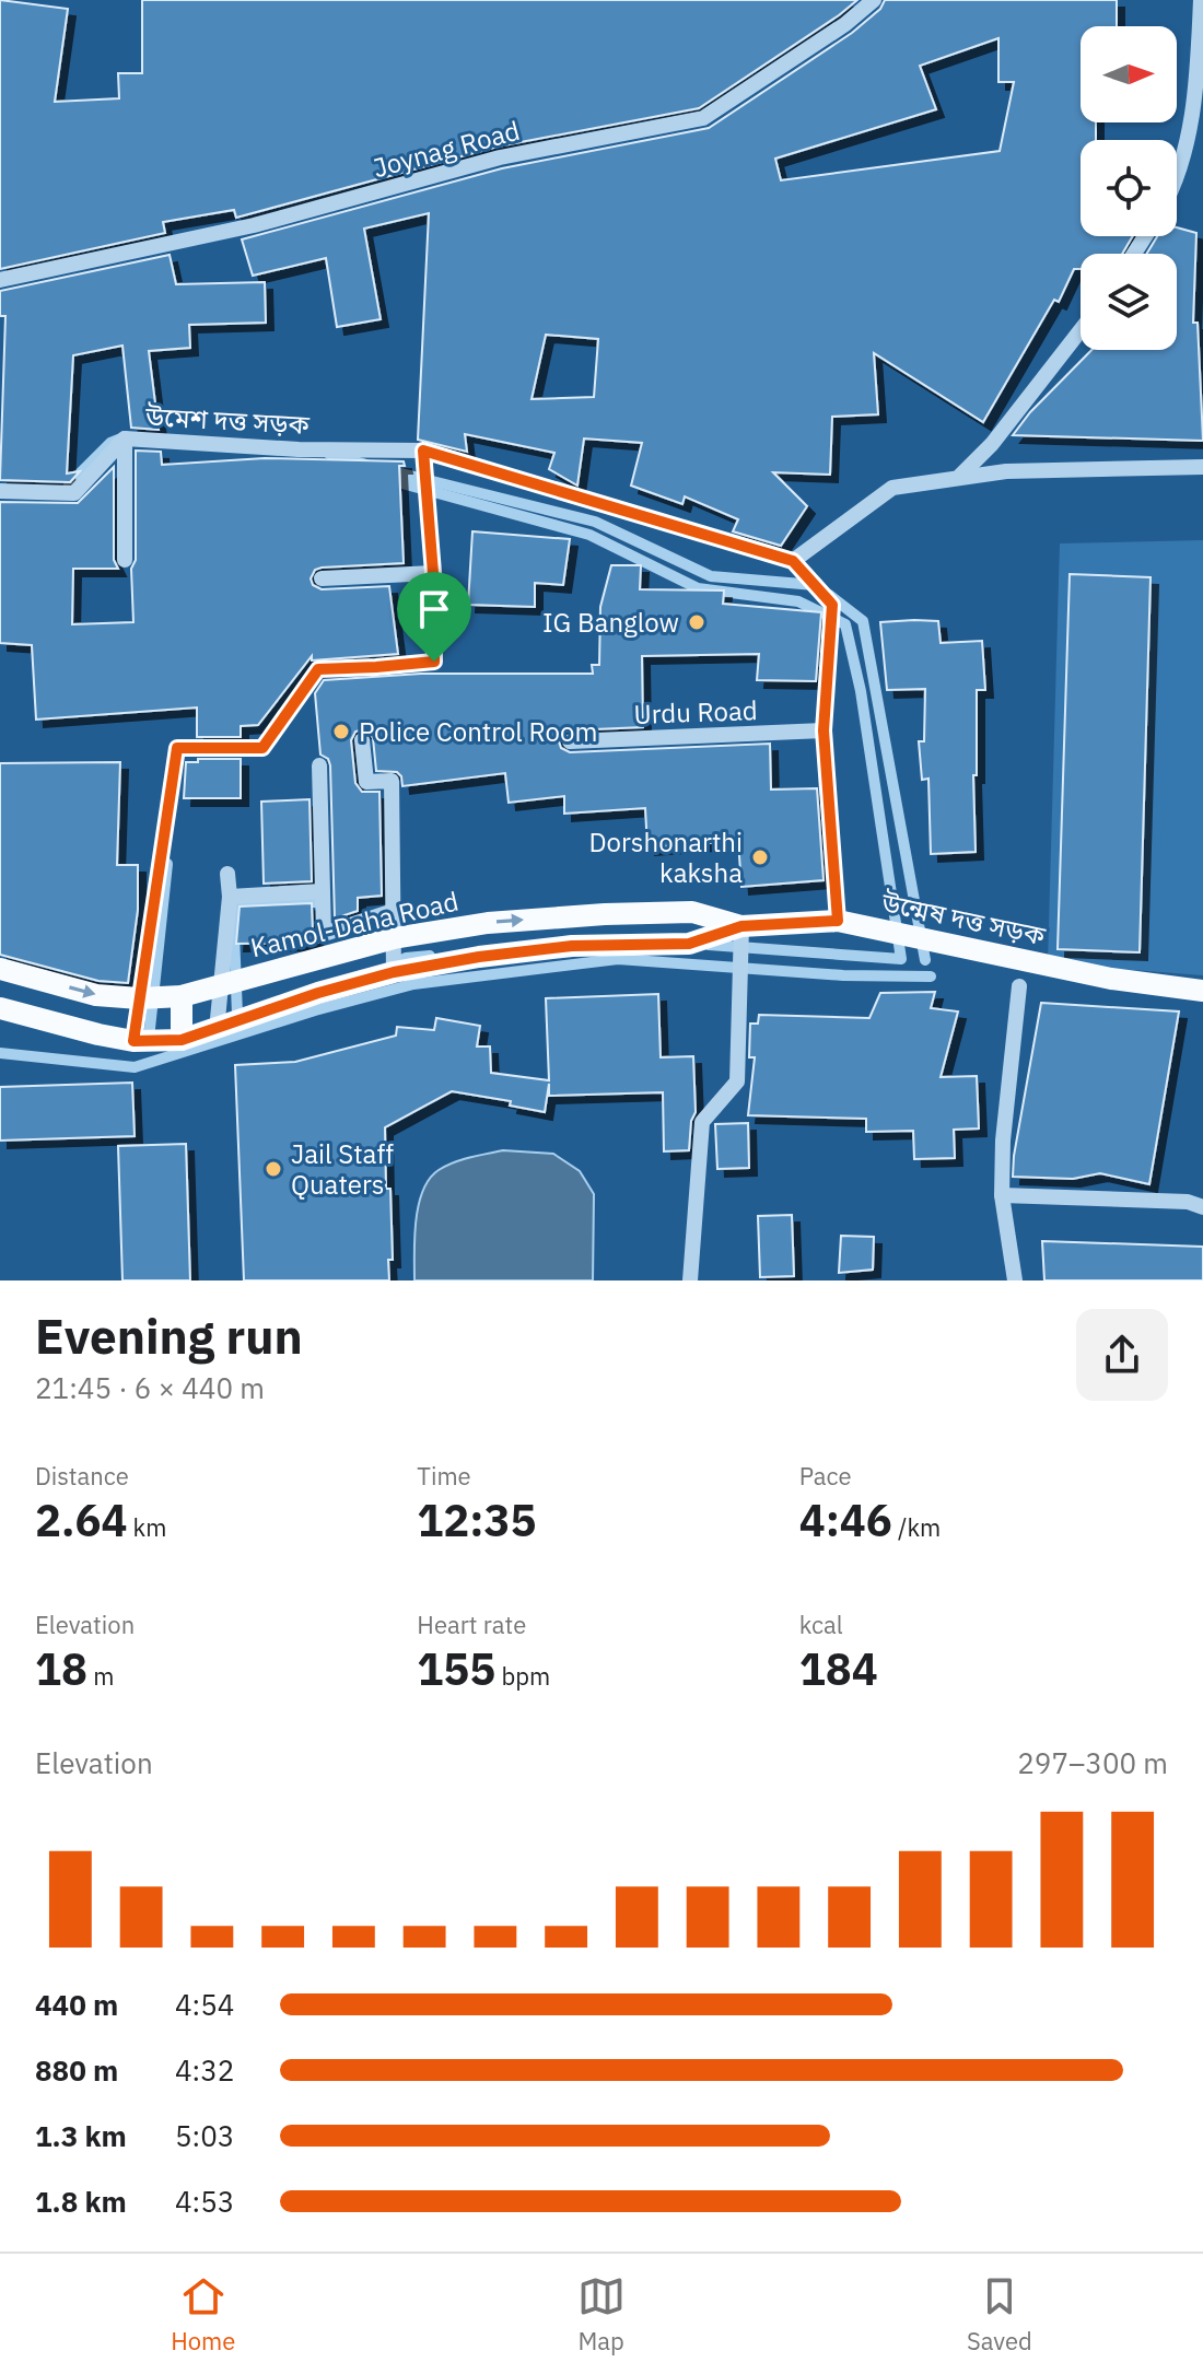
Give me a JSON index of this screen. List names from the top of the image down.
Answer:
{
  "streets": {
    "main road": ["উন্মেষ দত্ত সড়ক", "Kamol-Daha Road"],
    "street": ["Joynag Road", "উমেশ দত্ত সড়ক", "Urdu Road"]
  },
  "crossings": [
    ["উন্মেষ দত্ত সড়ক", "Kamol-Daha Road"]
  ],
  "one_way": ["Kamol-Daha Road"],
  "places": [
    "IG Banglow",
    "Police Control Room",
    "Dorshonarthi kaksha",
    "Jail Staff Quaters"
  ],
  "north": "right",
  "page": {
    "heading": ["Evening run", "21:45 · 6 × 440 m"],
    "stats": [
      ["Distance", "2.64 km"],
      ["Time", "12:35"],
      ["Pace", "4:46 /km"],
      ["Elevation", "18 m"],
      ["Heart rate", "155 bpm"],
      ["kcal", "184"]
    ],
    "chart": ["Elevation", "297–300 m"],
    "list": [
      {
        "name": "440 m",
        "note": "4:54"
      },
      {
        "name": "880 m",
        "note": "4:32"
      },
      {
        "name": "1.3 km",
        "note": "5:03"
      },
      {
        "name": "1.8 km",
        "note": "4:53"
      }
    ],
    "tabs": ["Home", "Map", "Saved"]
  }
}
